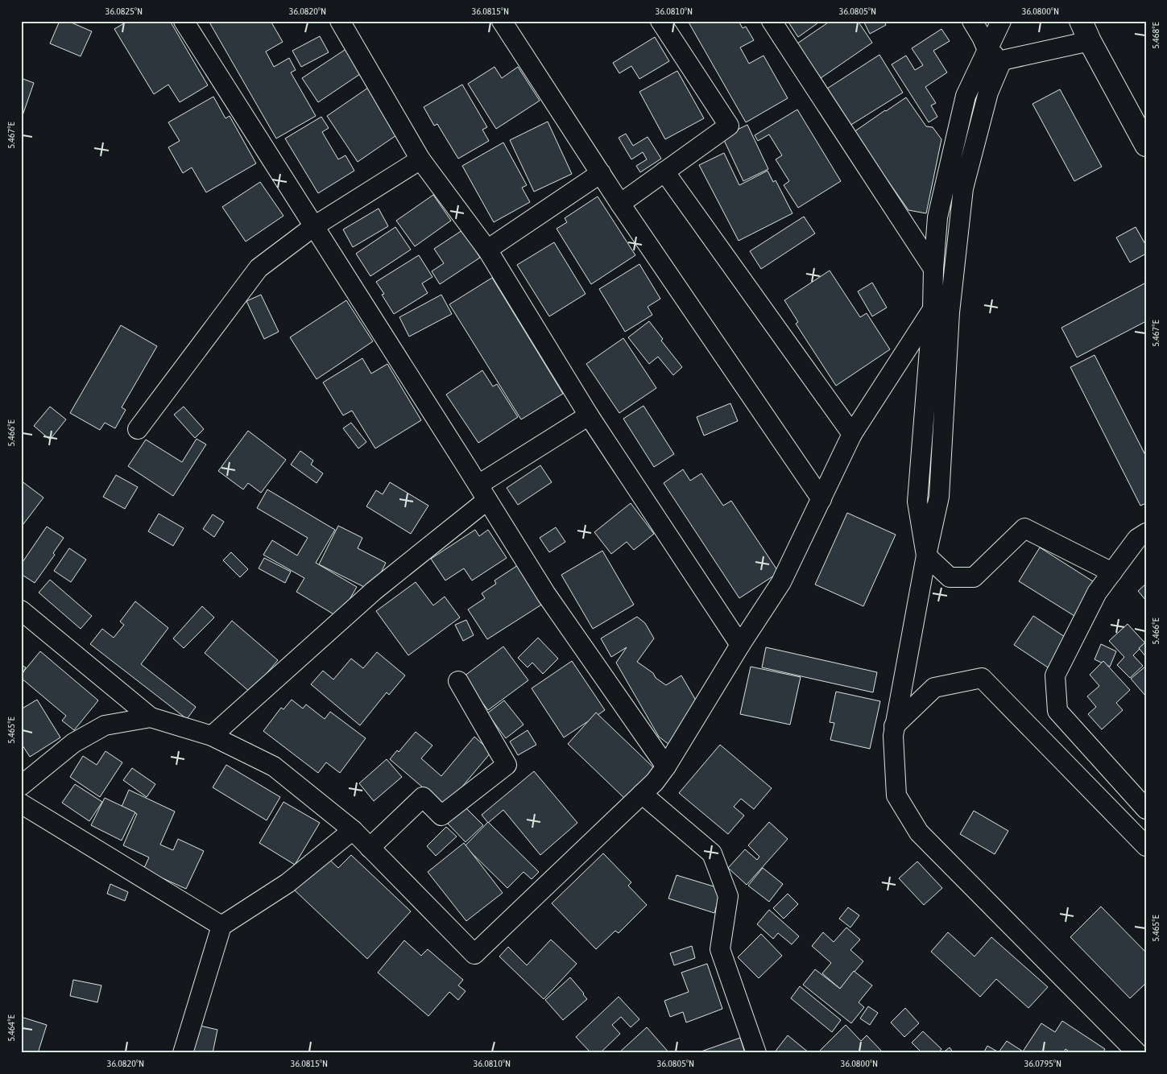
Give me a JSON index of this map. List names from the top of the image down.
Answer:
{
  "coordinates": [
    "36.0825°N",
    "36.0820°N",
    "36.0815°N",
    "36.0810°N",
    "36.0805°N",
    "36.0800°N",
    "5.468°E",
    "5.467°E",
    "5.466°E",
    "5.465°E",
    "5.464°E",
    "36.0795°N"
  ]
}
